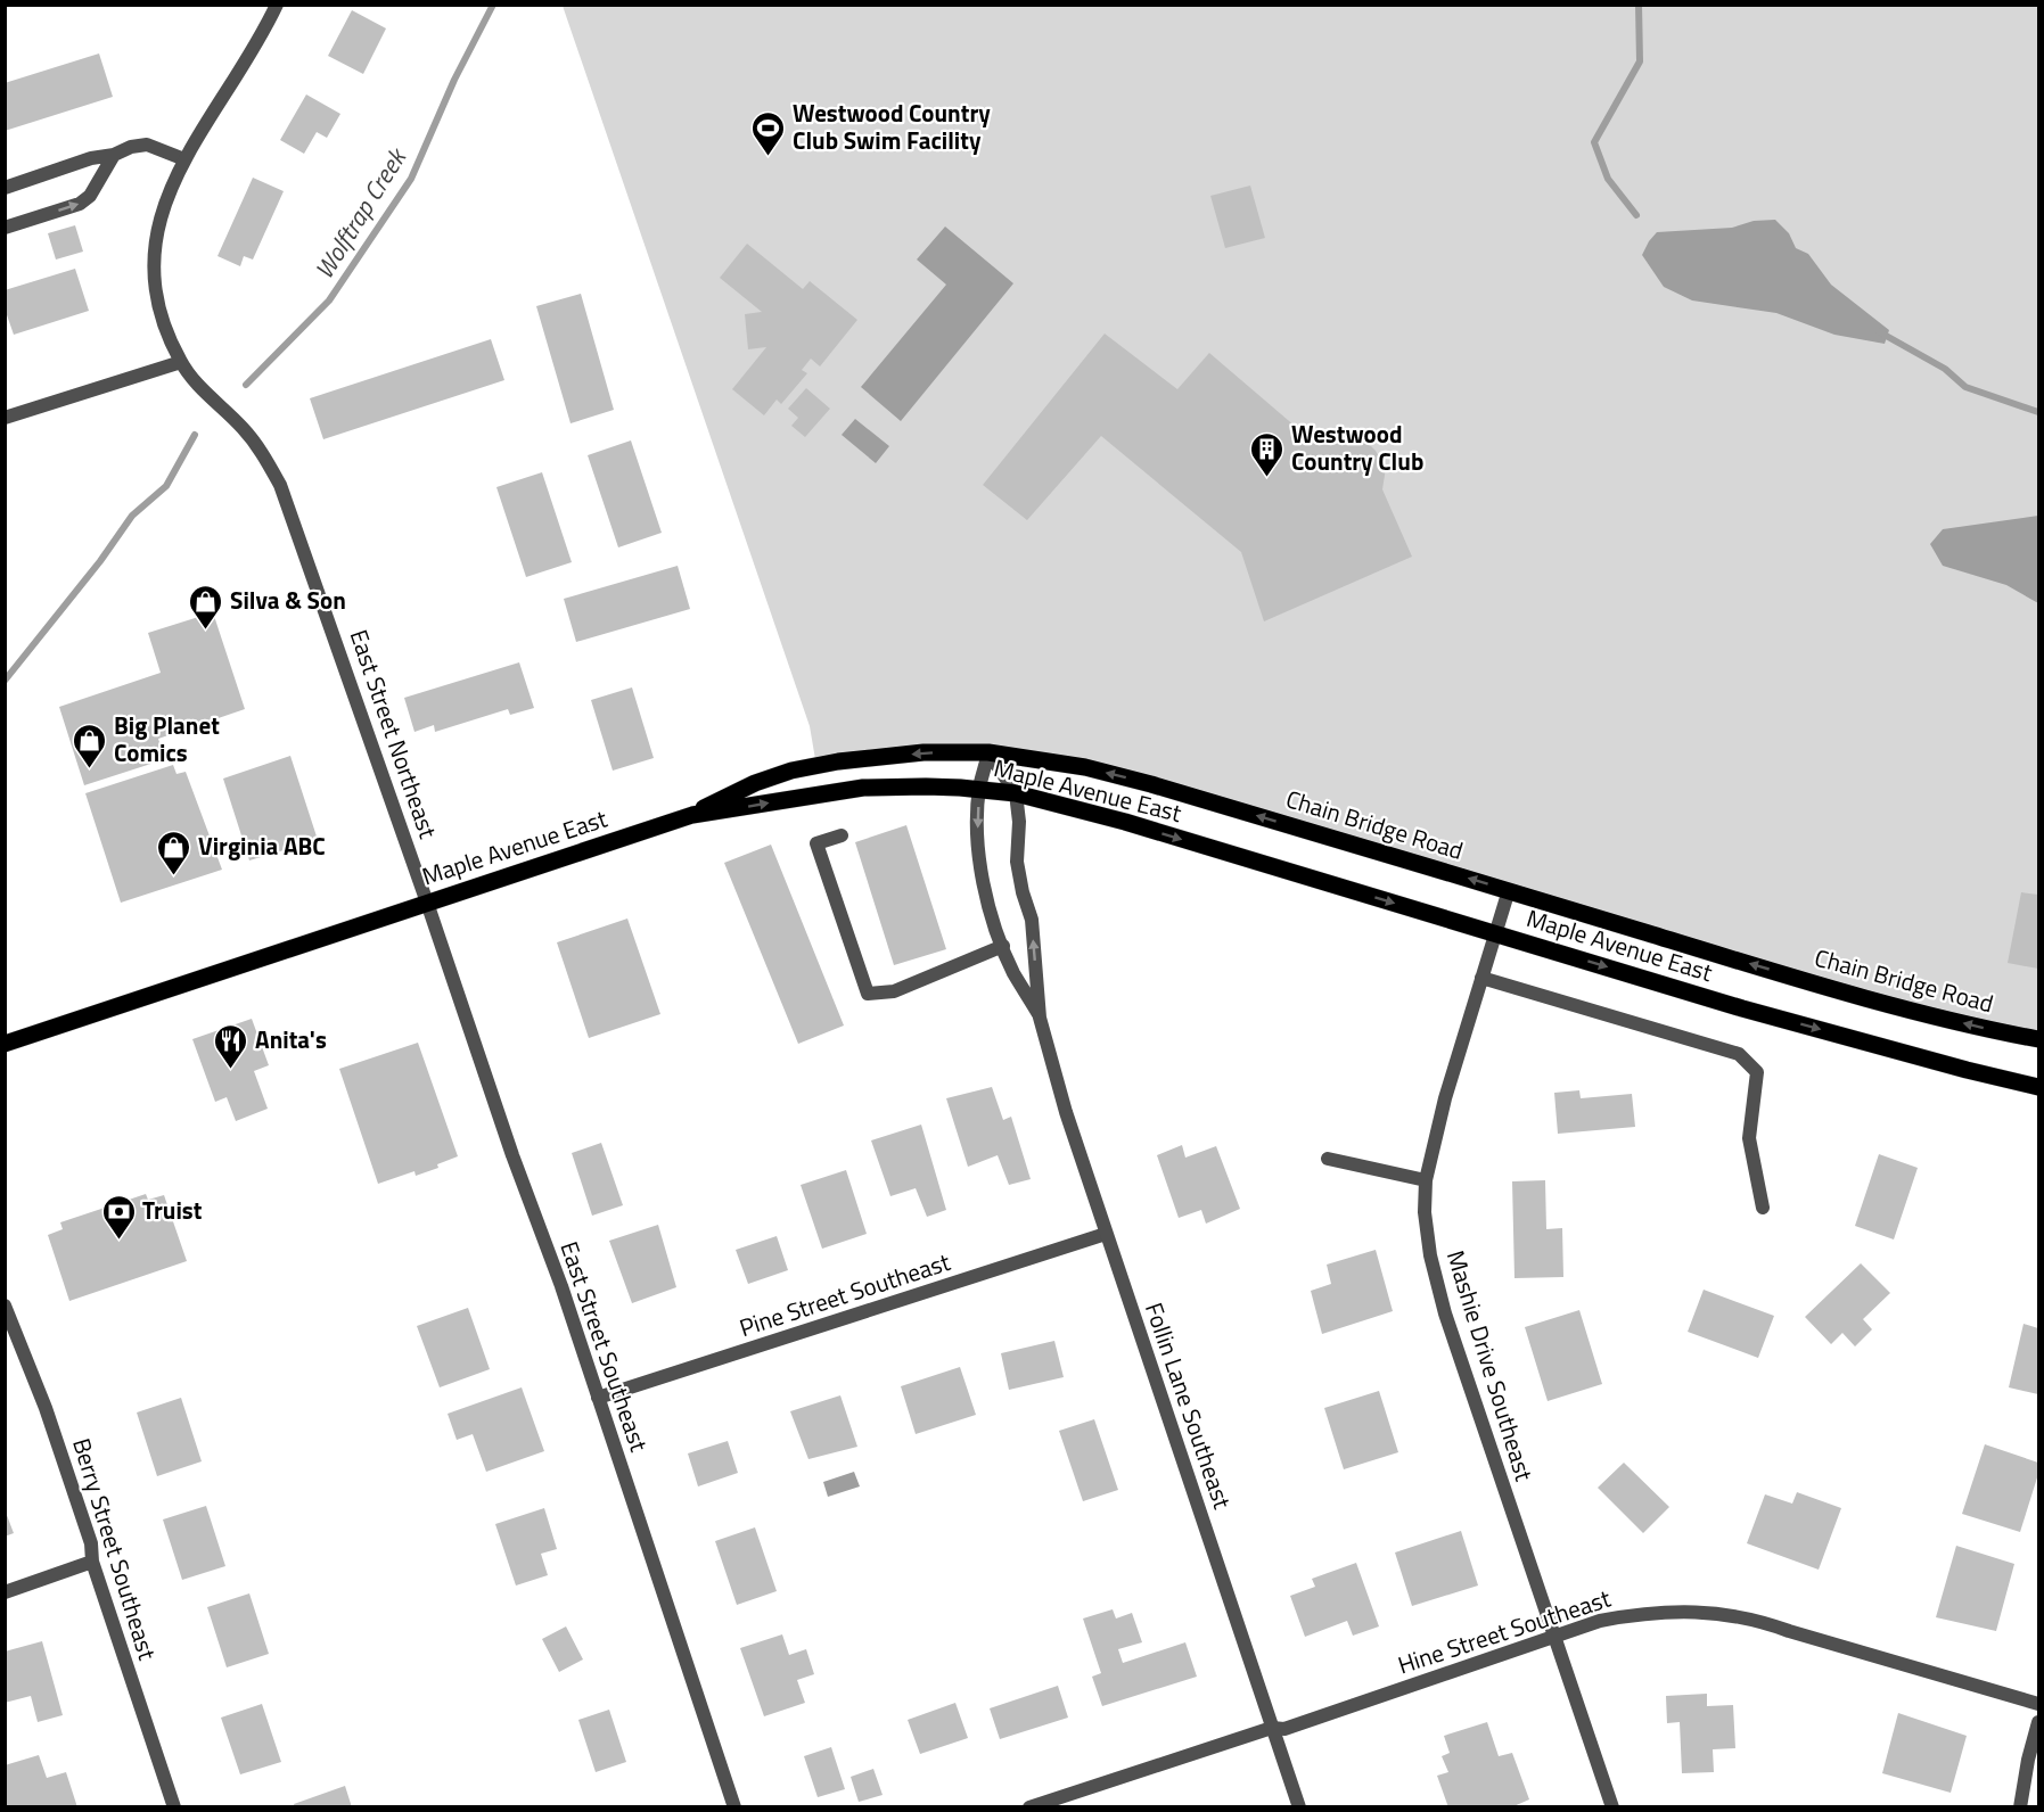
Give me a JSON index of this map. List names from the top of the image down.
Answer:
{
  "streets": {
    "main road": ["Maple Avenue East", "Chain Bridge Road"],
    "street": [
      "East Street Northeast",
      "Pine Street Southeast",
      "East Street Southeast",
      "Mashie Drive Southeast",
      "Follin Lane Southeast",
      "Berry Street Southeast",
      "Hine Street Southeast"
    ]
  },
  "crossings": [
    ["East Street Northeast", "Maple Avenue East"],
    ["East Street Northeast", "East Street Southeast"],
    ["Maple Avenue East", "Chain Bridge Road"],
    ["Maple Avenue East", "East Street Southeast"],
    ["Maple Avenue East", "Mashie Drive Southeast"],
    ["Maple Avenue East", "Follin Lane Southeast"],
    ["Chain Bridge Road", "Mashie Drive Southeast"],
    ["Chain Bridge Road", "Follin Lane Southeast"],
    ["Pine Street Southeast", "East Street Southeast"],
    ["Pine Street Southeast", "Follin Lane Southeast"],
    ["Mashie Drive Southeast", "Hine Street Southeast"],
    ["Follin Lane Southeast", "Hine Street Southeast"]
  ],
  "one_way": ["Maple Avenue East", "Chain Bridge Road"],
  "water": ["Wolftrap Creek"],
  "places": {
    "sports": ["Westwood Country Club Swim Facility"],
    "building": ["Westwood Country Club"],
    "shop": ["Silva & Son", "Big Planet Comics", "Virginia ABC"],
    "restaurant": ["Anita's"],
    "bank": ["Truist"]
  }
}
